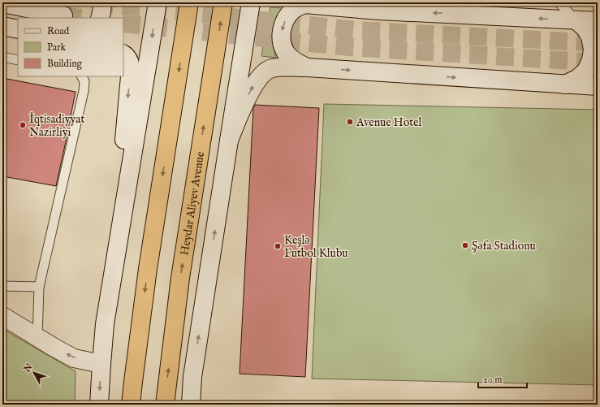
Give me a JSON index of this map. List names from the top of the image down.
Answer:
{
  "streets": {
    "highway": ["Heydar Aliyev Avenue"]
  },
  "places": [
    "Avenue Hotel",
    "İqtisadiyyat Nazirliyi",
    "Şəfa Stadionu",
    "Keşlə Futbol Klubu"
  ],
  "legend": ["Road", "Park", "Building"],
  "scale_bar": "20 m",
  "north": "top left"
}
